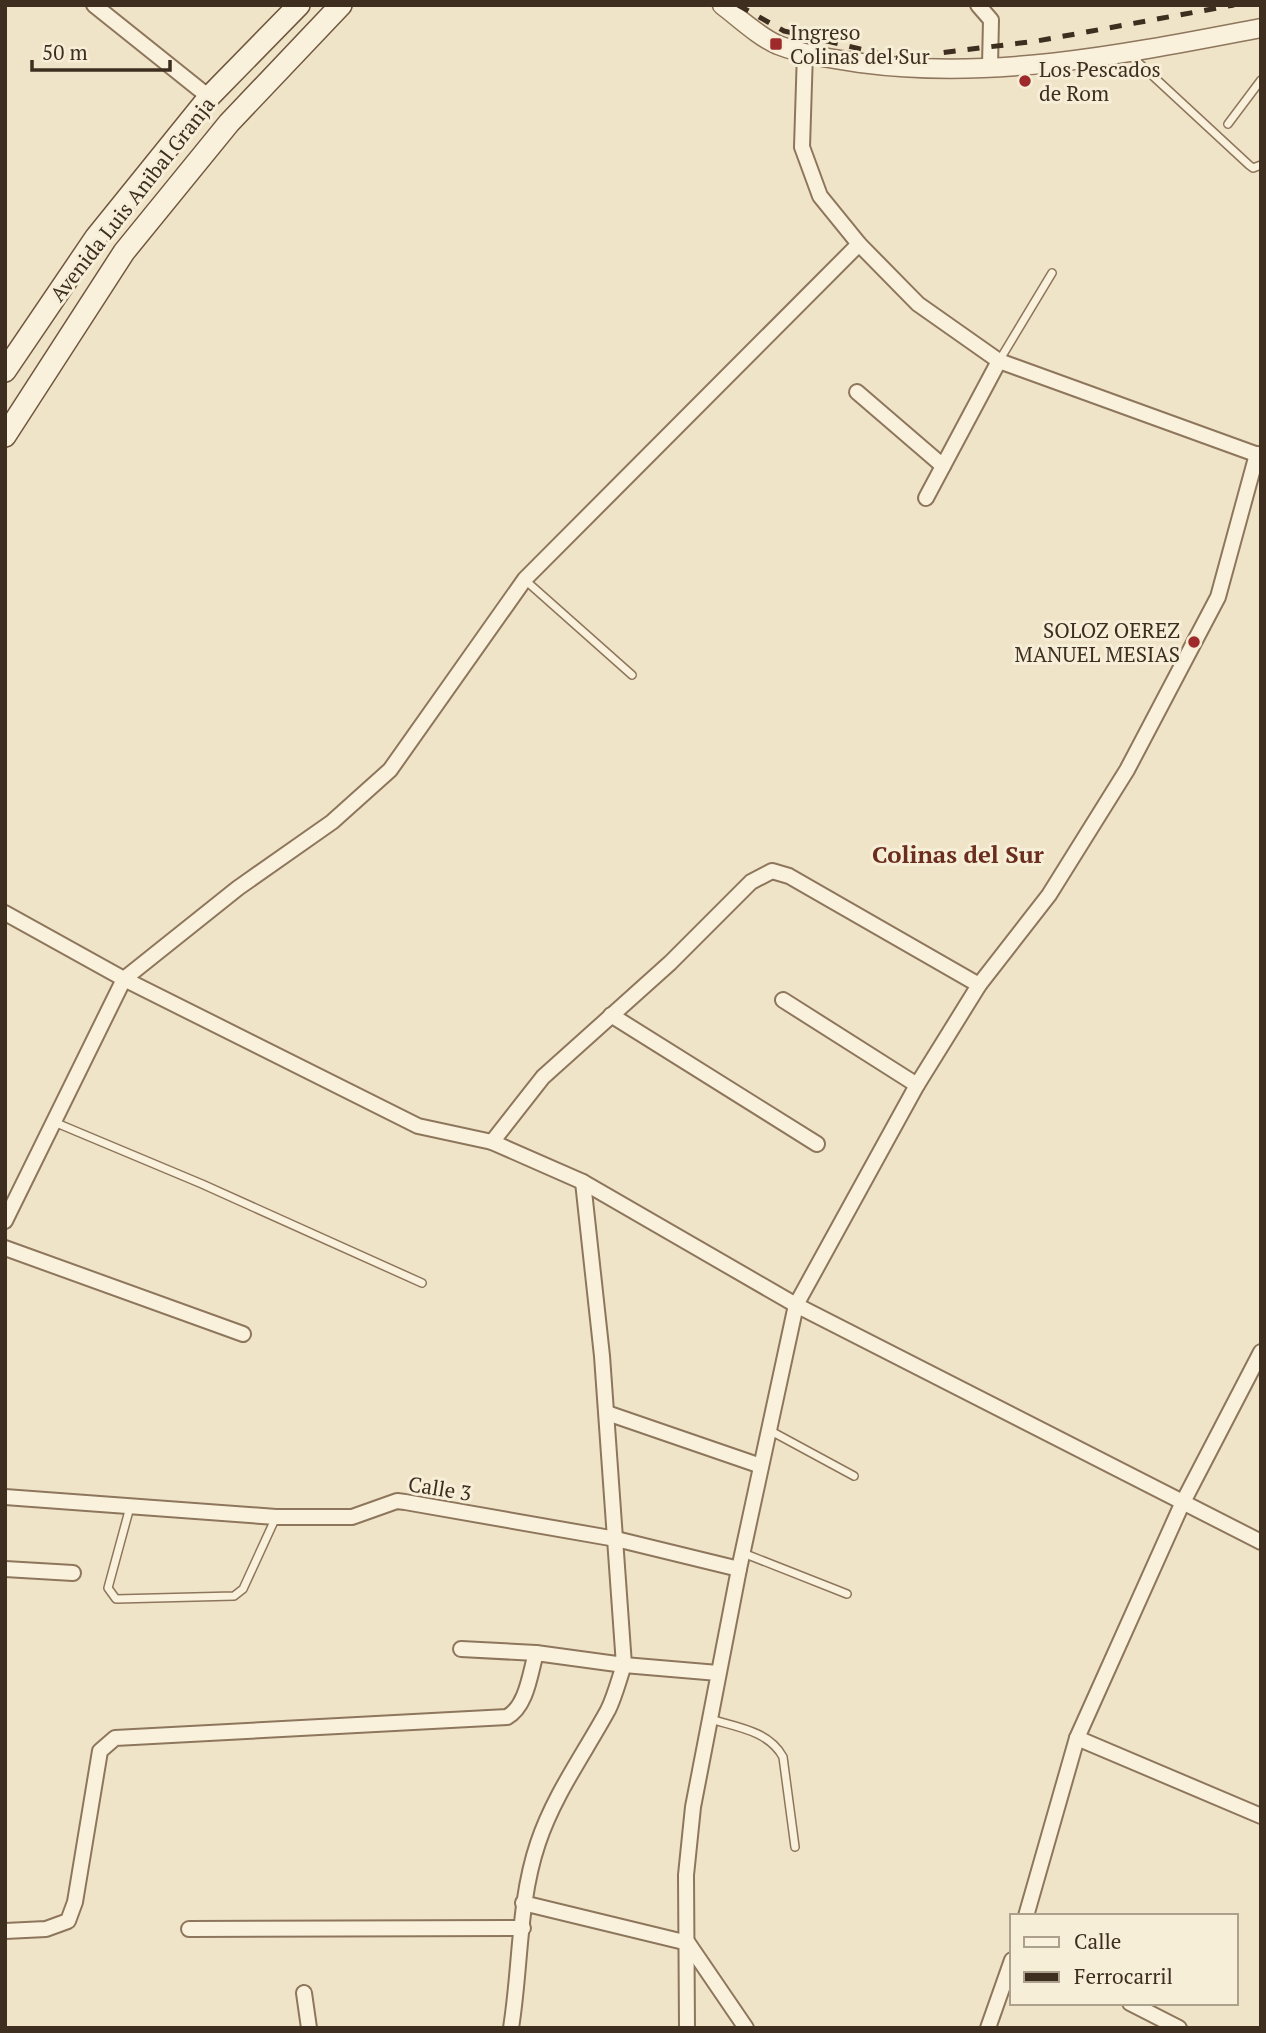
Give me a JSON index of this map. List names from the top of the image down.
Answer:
{
  "streets": {
    "main road": ["Avenida Luis Anibal Granja"],
    "street": ["Calle 3"]
  },
  "districts": ["Colinas del Sur"],
  "places": {
    "transit": ["Ingreso Colinas del Sur"],
    "other": ["Los Pescados de Rom", "SOLOZ OEREZ MANUEL MESIAS"]
  },
  "legend": ["Calle", "Ferrocarril"],
  "scale_bar": "50 m"
}
